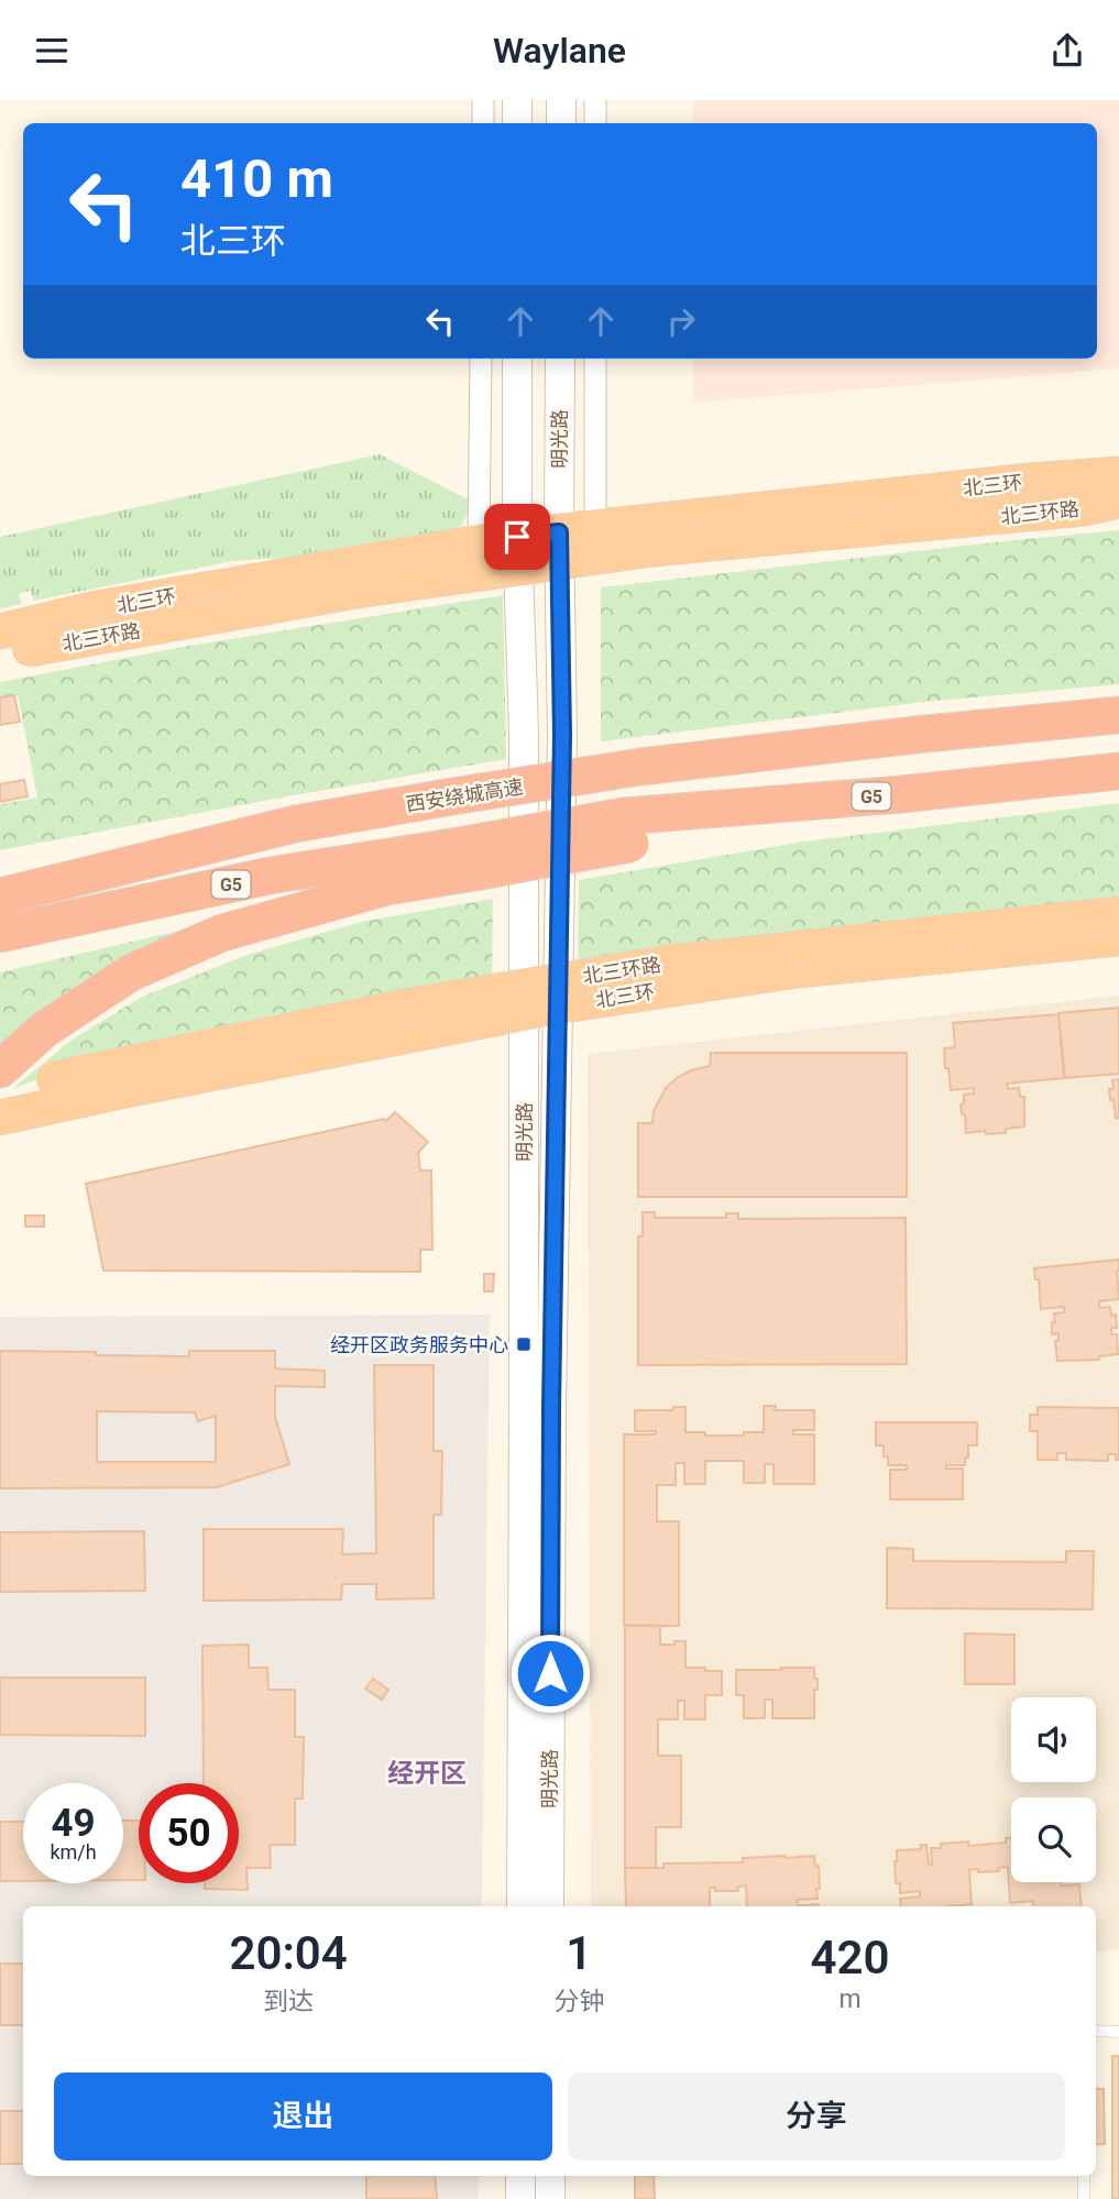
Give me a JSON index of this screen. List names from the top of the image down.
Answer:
{
  "streets": {
    "highway": [
      "北三环",
      "北三环路",
      "西安绕城高速",
      "G5"
    ],
    "main road": ["明光路"]
  },
  "crossings": [
    ["明光路", "北三环"]
  ],
  "districts": ["经开区"],
  "places": {
    "transit": ["经开区政务服务中心"]
  },
  "page": {
    "header": "Waylane",
    "turn": ["410 m", "北三环"],
    "speed": "49 km/h",
    "limit": "50",
    "eta": [
      "20:04",
      "到达",
      "1",
      "分钟",
      "420",
      "m"
    ],
    "buttons": ["退出", "分享"]
  }
}
